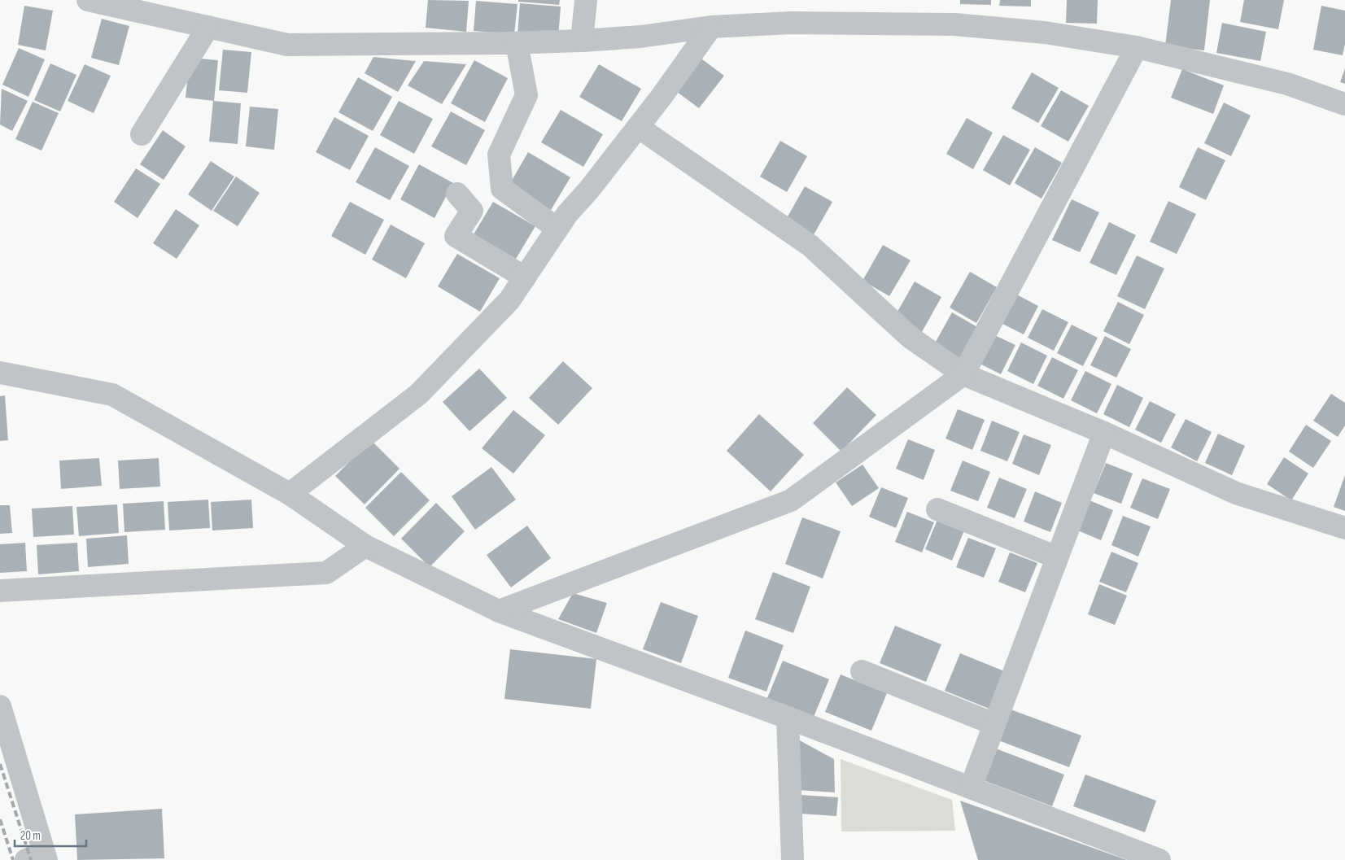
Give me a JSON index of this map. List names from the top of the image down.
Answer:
{
  "scale_bar": "20 m"
}
